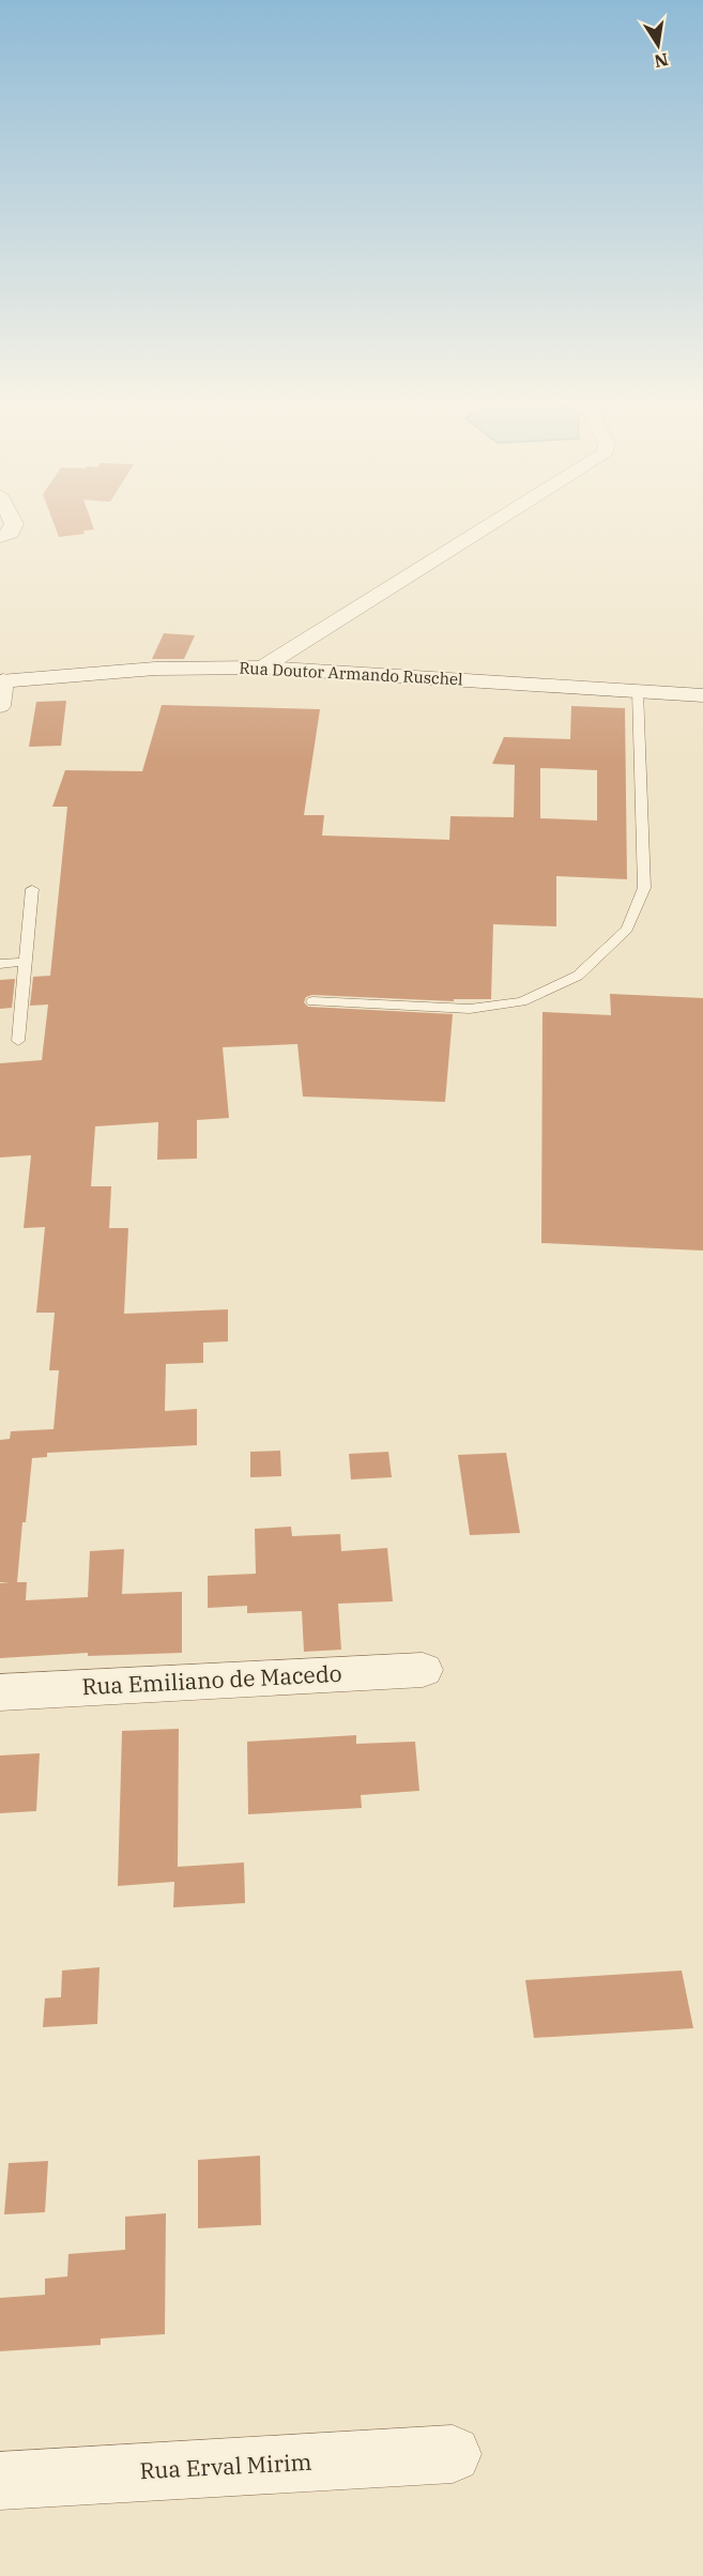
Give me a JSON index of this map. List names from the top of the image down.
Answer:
{
  "streets": {
    "main road": ["Rua Doutor Armando Ruschel"],
    "street": ["Rua Emiliano de Macedo", "Rua Erval Mirim"]
  },
  "north": "bottom"
}
